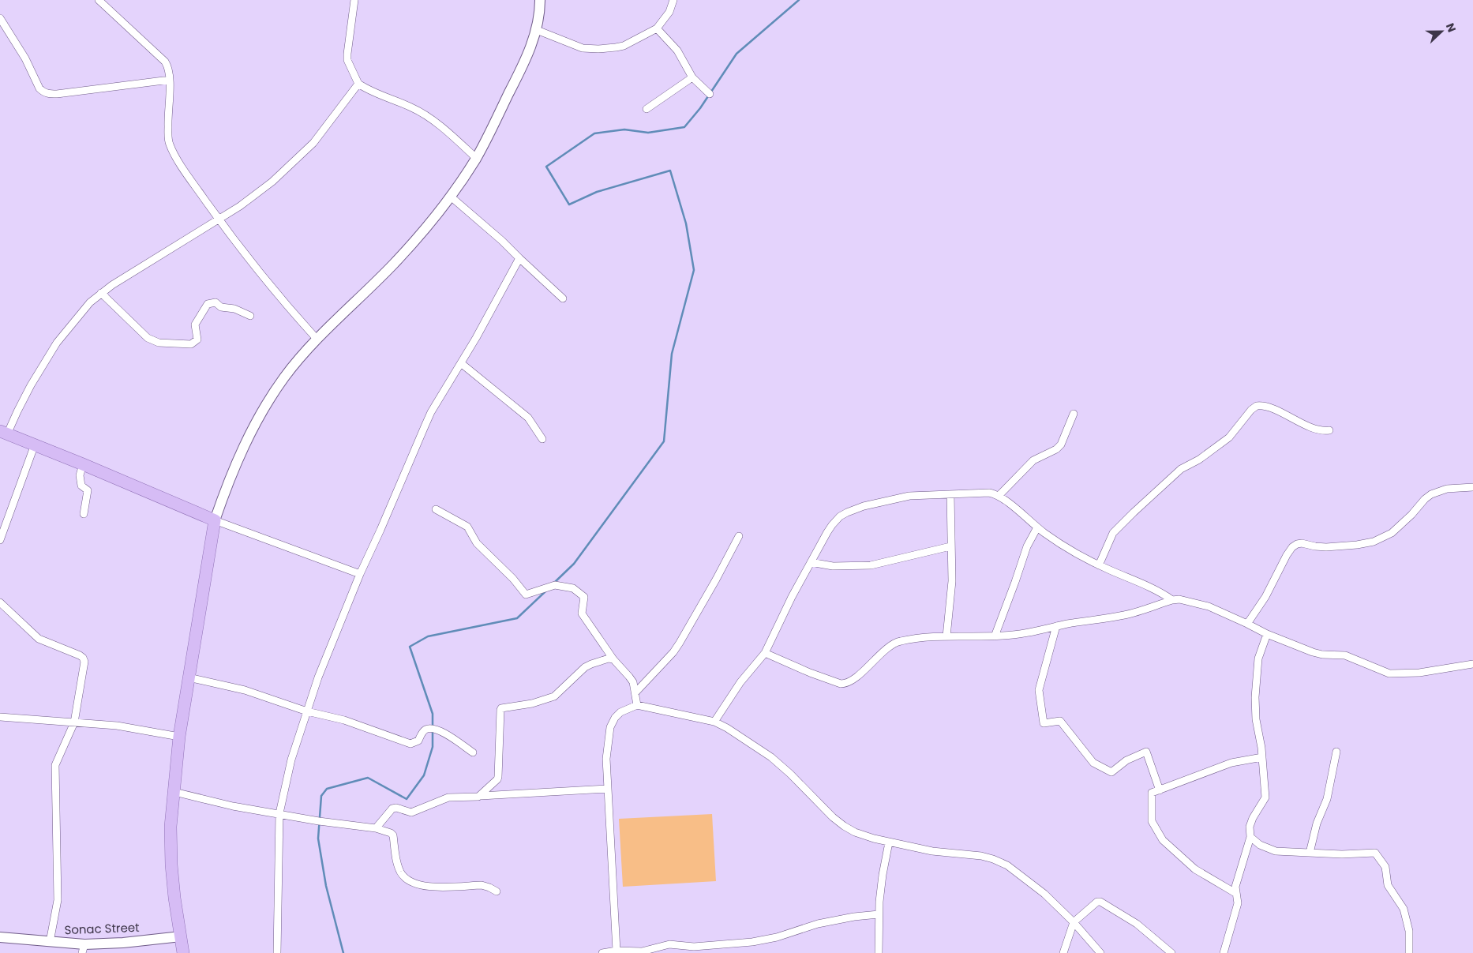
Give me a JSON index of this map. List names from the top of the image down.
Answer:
{
  "streets": {
    "street": ["Sonac Street"]
  },
  "north": "right"
}
